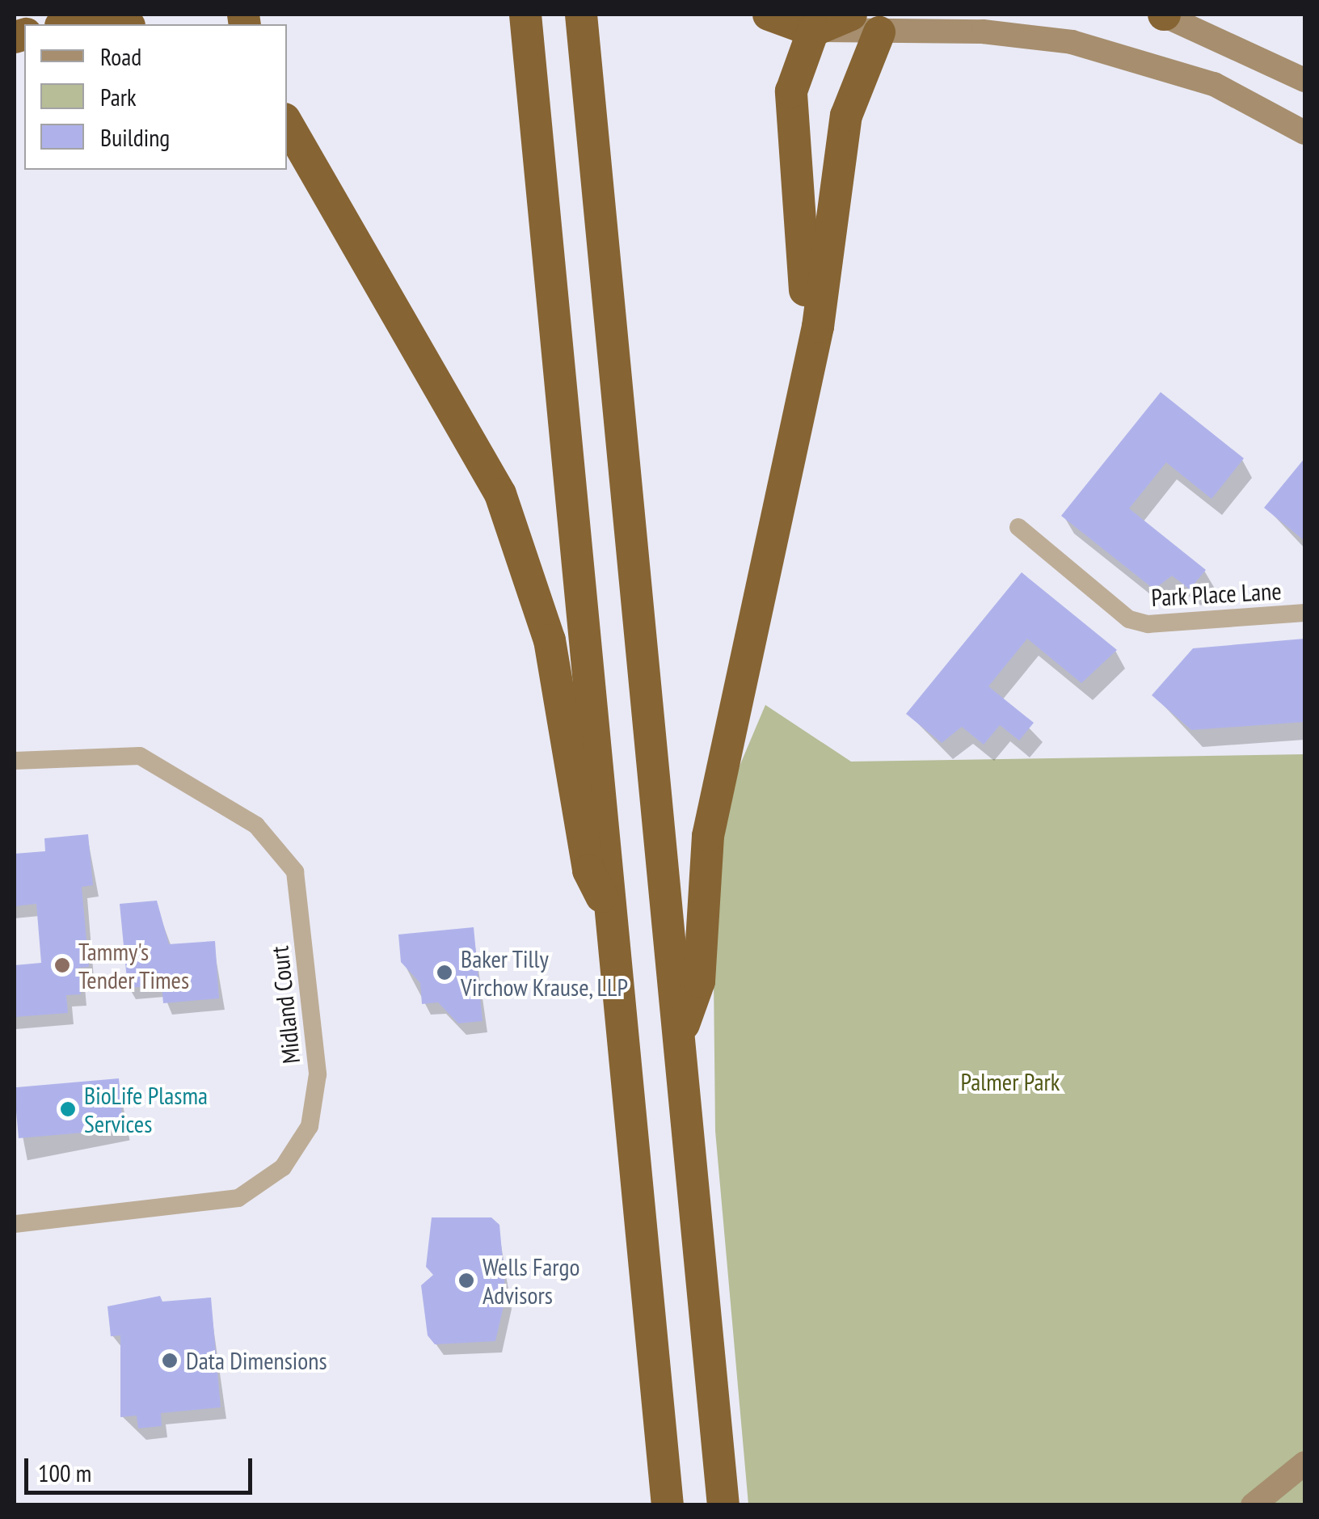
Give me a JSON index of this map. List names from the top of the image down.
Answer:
{
  "streets": {
    "street": ["Park Place Lane", "Midland Court"]
  },
  "parks": ["Palmer Park"],
  "places": [
    "Tammy's Tender Times",
    "Baker Tilly Virchow Krause, LLP",
    "BioLife Plasma Services",
    "Wells Fargo Advisors",
    "Data Dimensions"
  ],
  "legend": ["Road", "Park", "Building"],
  "scale_bar": "100 m"
}
